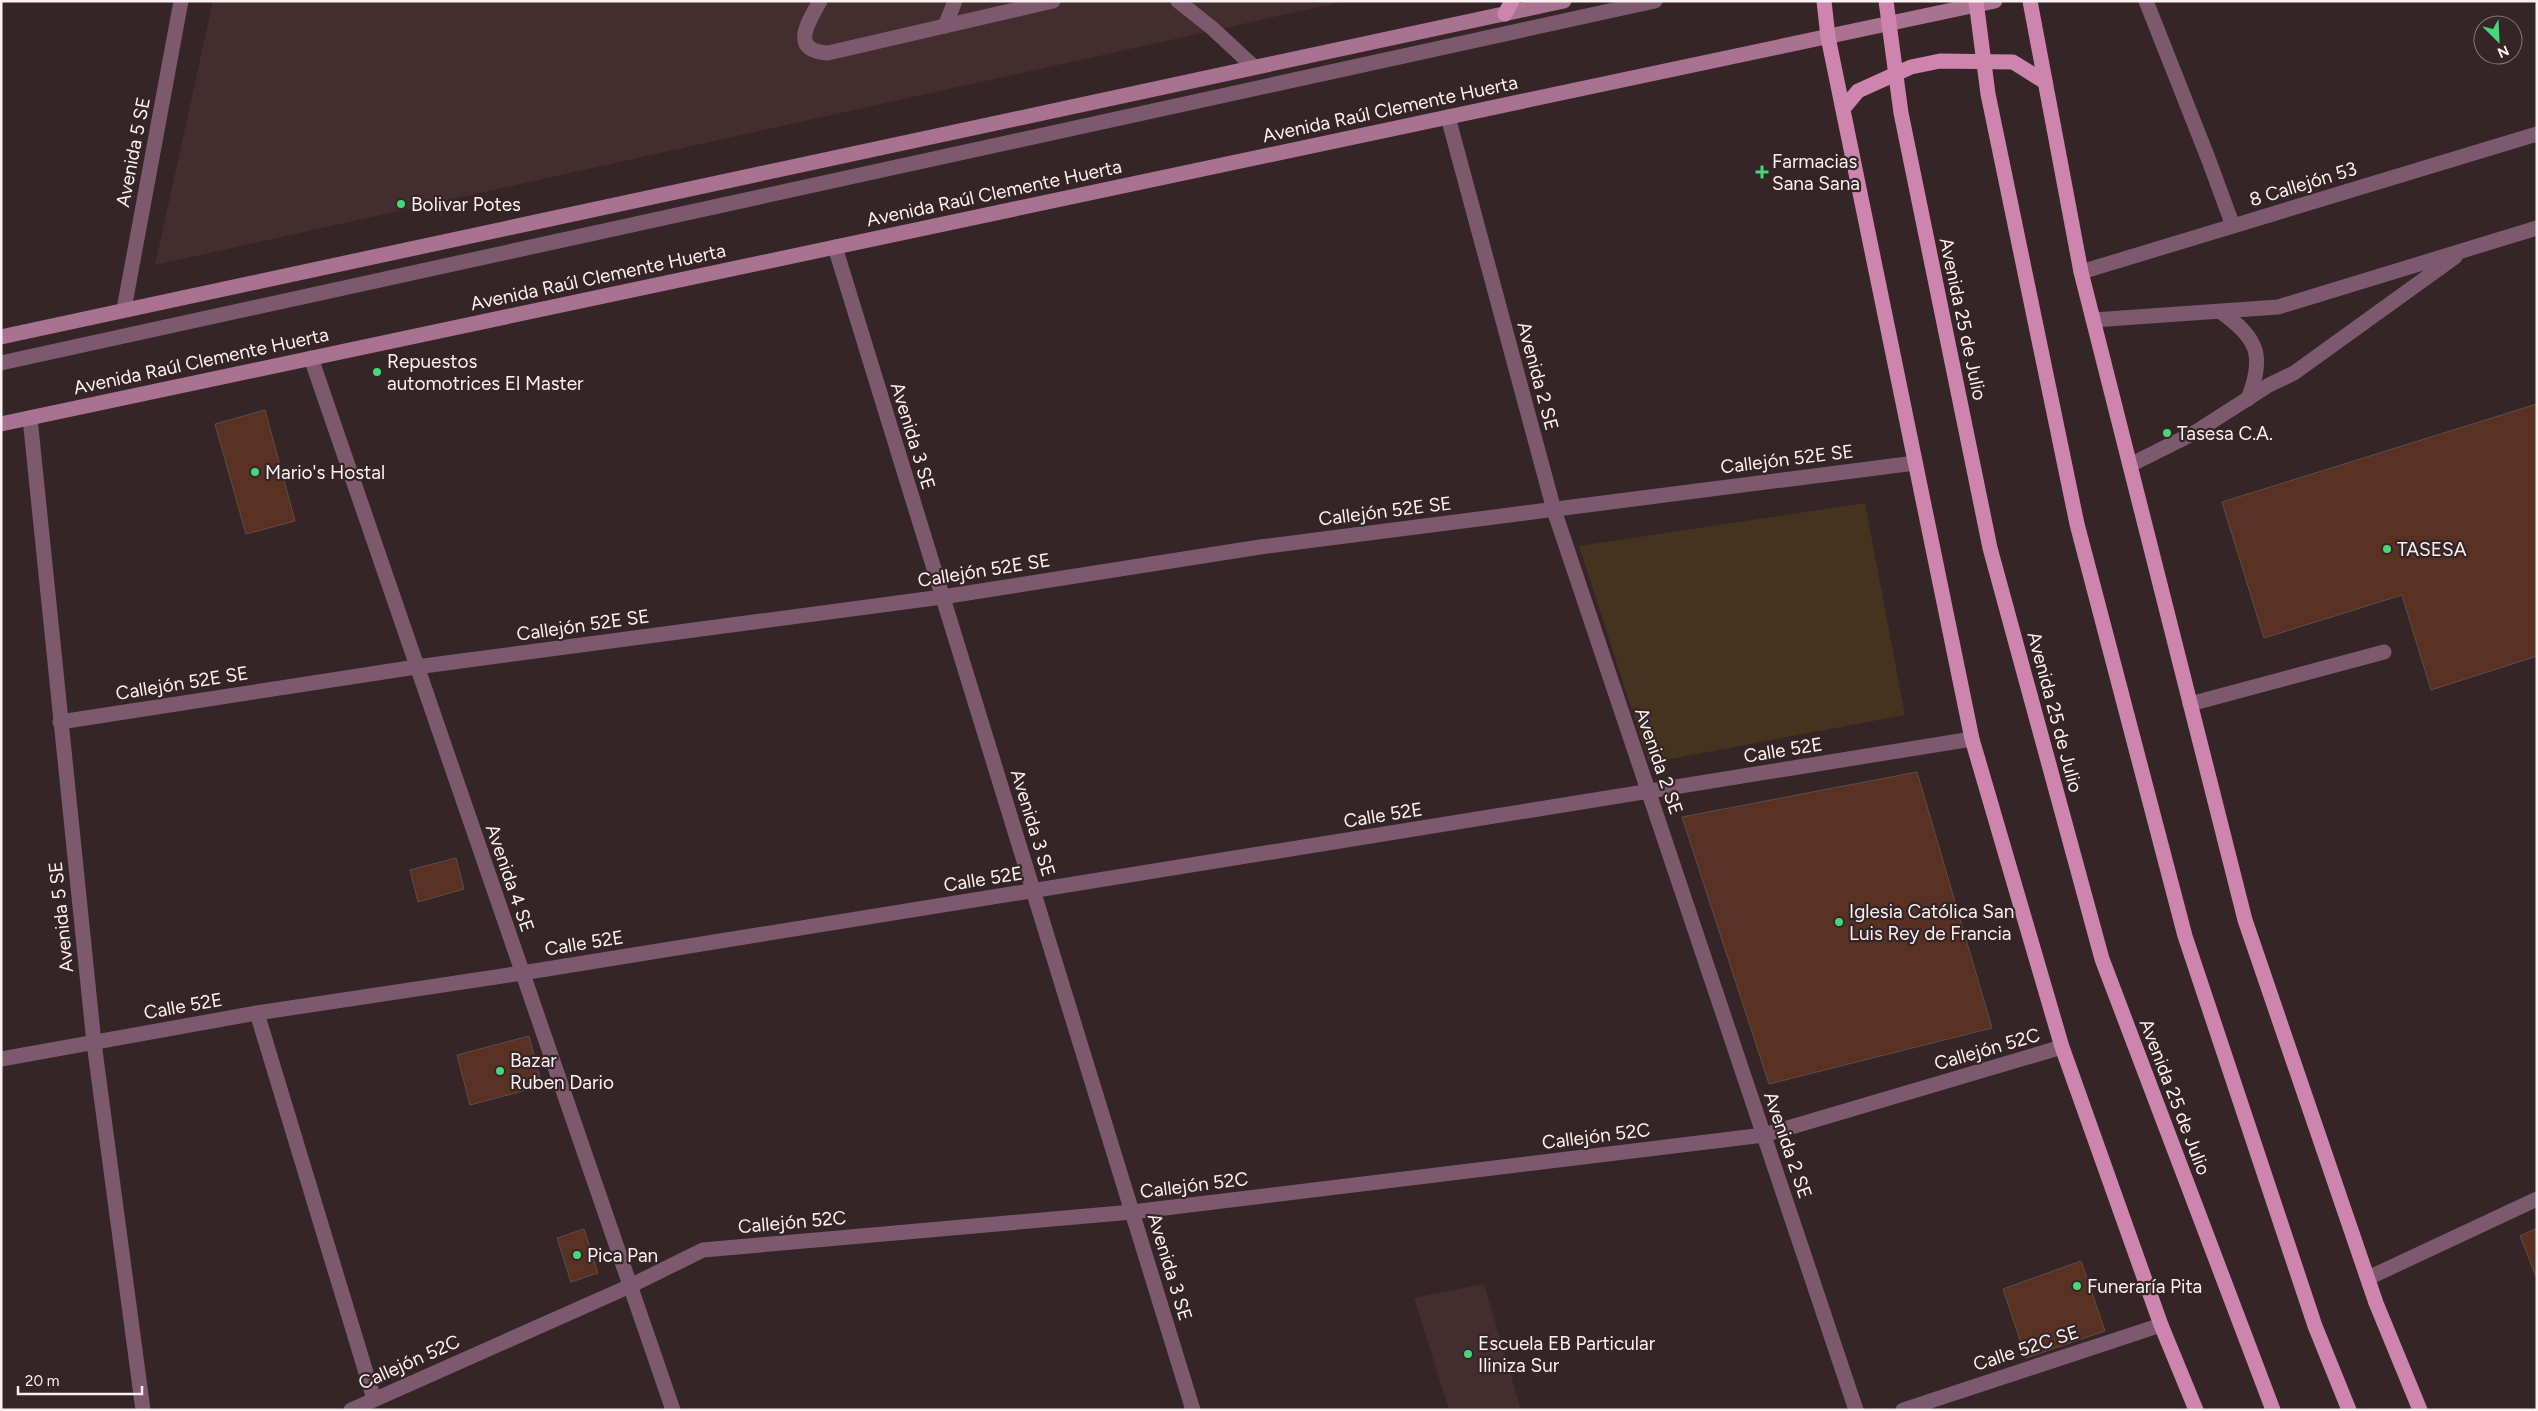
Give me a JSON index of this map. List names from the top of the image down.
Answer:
{
  "streets": {
    "main road": ["Avenida Raúl Clemente Huerta", "Avenida 25 de Julio"],
    "street": [
      "Avenida 5 SE",
      "8 Callejón 53",
      "Avenida 2 SE",
      "Avenida 3 SE",
      "Callejón 52E SE",
      "Calle 52E",
      "Avenida 4 SE",
      "Callejón 52C",
      "Calle 52C SE"
    ]
  },
  "crossings": [
    ["Avenida Raúl Clemente Huerta", "Avenida 5 SE"],
    ["Avenida Raúl Clemente Huerta", "Avenida 2 SE"],
    ["Avenida Raúl Clemente Huerta", "Avenida 3 SE"],
    ["Avenida Raúl Clemente Huerta", "Avenida 4 SE"],
    ["Avenida 5 SE", "Callejón 52E SE"],
    ["Avenida 5 SE", "Calle 52E"],
    ["Avenida 2 SE", "Callejón 52E SE"],
    ["Avenida 2 SE", "Calle 52E"],
    ["Avenida 2 SE", "Callejón 52C"],
    ["Avenida 3 SE", "Callejón 52E SE"],
    ["Avenida 3 SE", "Calle 52E"],
    ["Avenida 3 SE", "Callejón 52C"],
    ["Callejón 52E SE", "Avenida 4 SE"],
    ["Calle 52E", "Avenida 4 SE"],
    ["Avenida 4 SE", "Callejón 52C"]
  ],
  "places": {
    "health": ["Farmacias Sana Sana"],
    "other": [
      "Bolivar Potes",
      "Repuestos automotrices El Master",
      "Tasesa C.A.",
      "Mario's Hostal",
      "TASESA",
      "Iglesia Católica San Luis Rey de Francia",
      "Bazar Ruben Dario",
      "Pica Pan",
      "Funeraría Pita",
      "Escuela EB Particular Iliniza Sur"
    ]
  },
  "scale_bar": "20 m",
  "north": "bottom right"
}
